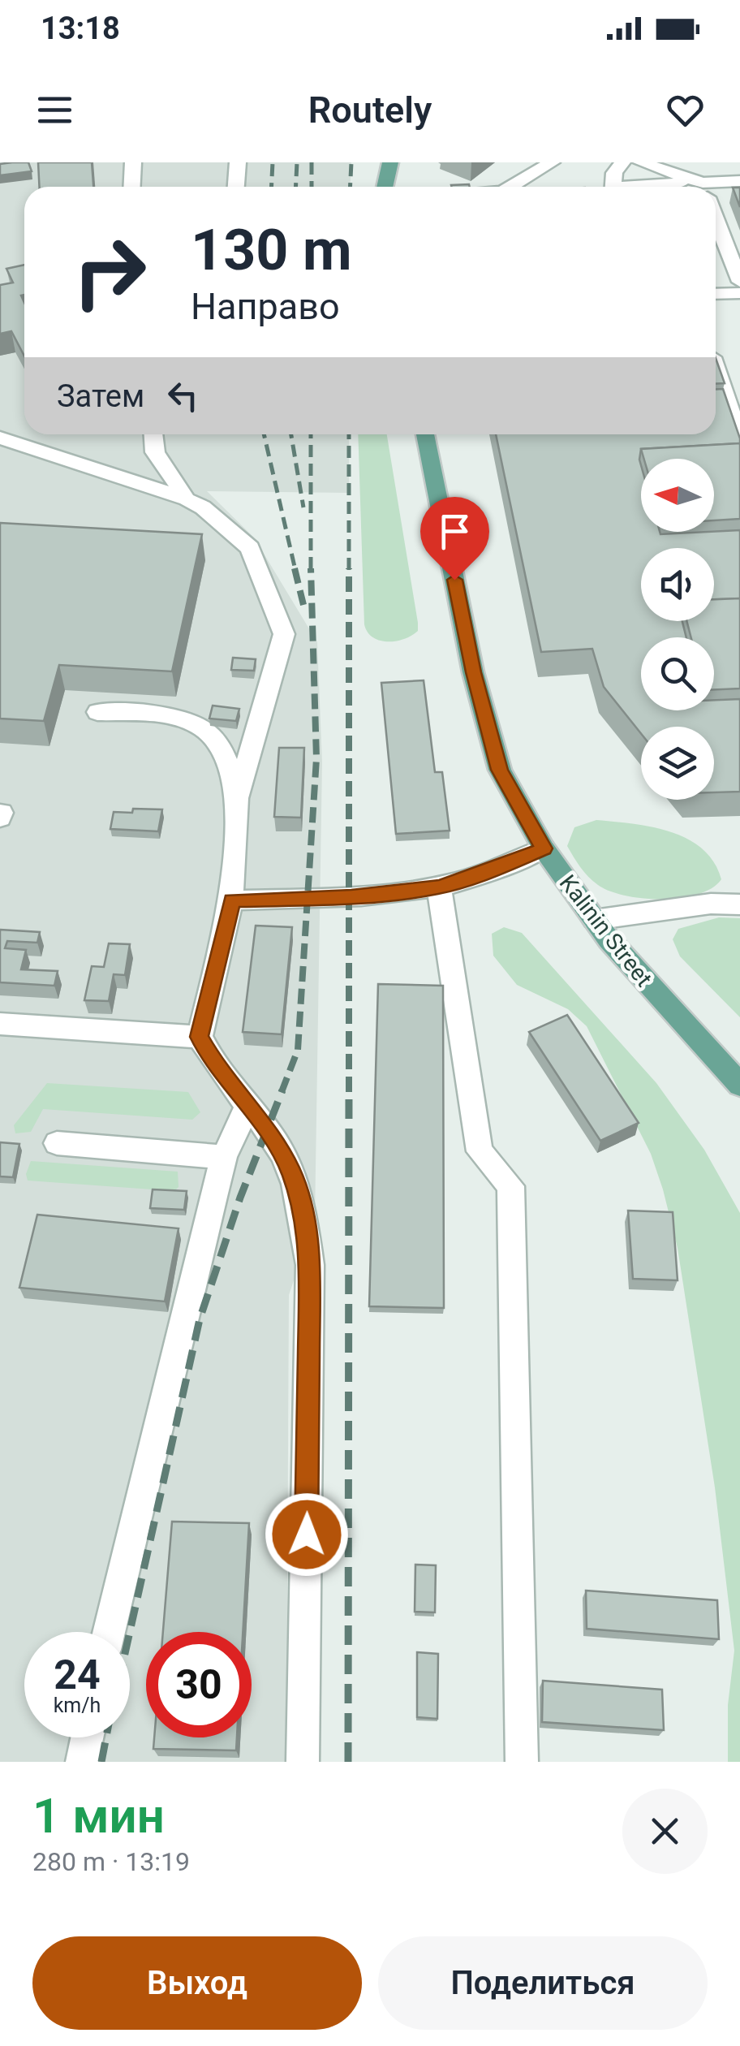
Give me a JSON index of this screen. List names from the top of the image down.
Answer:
{
  "streets": {
    "main road": ["Kalinin Street"]
  },
  "north": "left",
  "page": {
    "status": "13:18",
    "header": "Routely",
    "turn": ["130 m", "Направо"],
    "then": "Затем",
    "speed": "24 km/h",
    "limit": "30",
    "heading": ["1 мин", "280 m · 13:19"],
    "buttons": ["Выход", "Поделиться"]
  }
}
